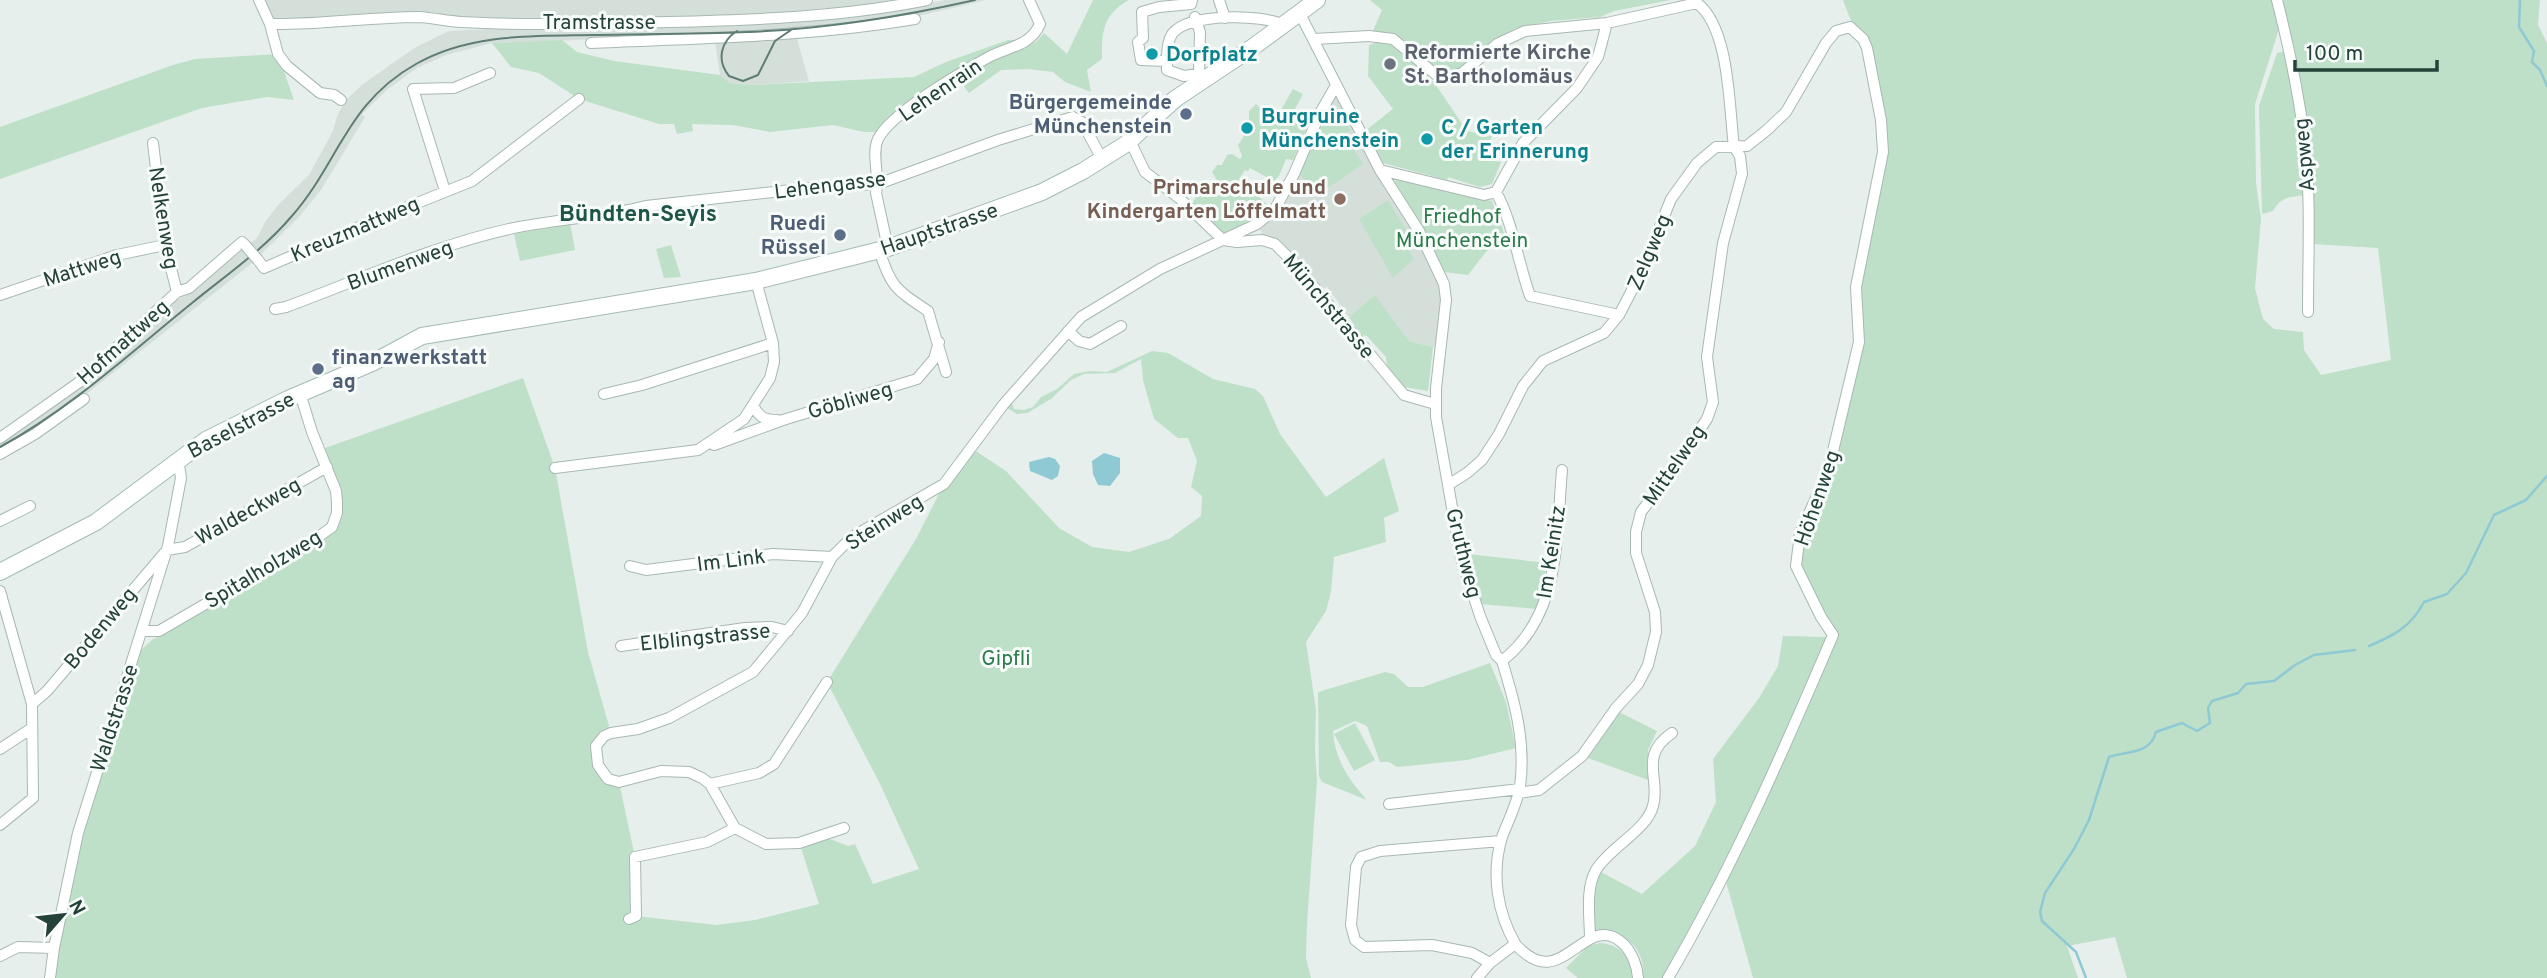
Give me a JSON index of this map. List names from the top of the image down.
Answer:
{
  "streets": {
    "main road": ["Hauptstrasse", "Baselstrasse"],
    "street": [
      "Tramstrasse",
      "Lehenrain",
      "Aspweg",
      "Lehengasse",
      "Nelkenweg",
      "Kreuzmattweg",
      "Zelgweg",
      "Blumenweg",
      "Mattweg",
      "Münchstrasse",
      "Hofmattweg",
      "Göbliweg",
      "Mittelweg",
      "Höhenweg",
      "Waldeckweg",
      "Steinweg",
      "Im Keinitz",
      "Gruthweg",
      "Im Link",
      "Spitalholzweg",
      "Bodenweg",
      "Elblingstrasse",
      "Waldstrasse"
    ]
  },
  "crossings": [
    ["Lehenrain", "Lehengasse"],
    ["Lehenrain", "Hauptstrasse"],
    ["Lehenrain", "Göbliweg"],
    ["Lehengasse", "Hauptstrasse"],
    ["Lehengasse", "Blumenweg"],
    ["Nelkenweg", "Mattweg"],
    ["Nelkenweg", "Hofmattweg"],
    ["Kreuzmattweg", "Hofmattweg"],
    ["Hauptstrasse", "Baselstrasse"],
    ["Hauptstrasse", "Gruthweg"],
    ["Zelgweg", "Mittelweg"],
    ["Zelgweg", "Höhenweg"],
    ["Zelgweg", "Gruthweg"],
    ["Münchstrasse", "Steinweg"],
    ["Münchstrasse", "Gruthweg"],
    ["Baselstrasse", "Spitalholzweg"],
    ["Baselstrasse", "Waldstrasse"],
    ["Mittelweg", "Gruthweg"],
    ["Waldeckweg", "Spitalholzweg"],
    ["Waldeckweg", "Bodenweg"],
    ["Waldeckweg", "Waldstrasse"],
    ["Steinweg", "Gruthweg"],
    ["Steinweg", "Im Link"],
    ["Steinweg", "Elblingstrasse"],
    ["Im Keinitz", "Gruthweg"],
    ["Spitalholzweg", "Waldstrasse"],
    ["Bodenweg", "Waldstrasse"]
  ],
  "districts": ["Bündten-Seyis"],
  "parks": ["Friedhof Münchenstein", "Gipfli"],
  "places": [
    "Dorfplatz",
    "Reformierte Kirche St. Bartholomäus",
    "Bürgergemeinde Münchenstein",
    "Burgruine Münchenstein",
    "C / Garten der Erinnerung",
    "Primarschule und Kindergarten Löffelmatt",
    "Ruedi Rüssel",
    "finanzwerkstatt ag"
  ],
  "scale_bar": "100 m",
  "north": "top right"
}
